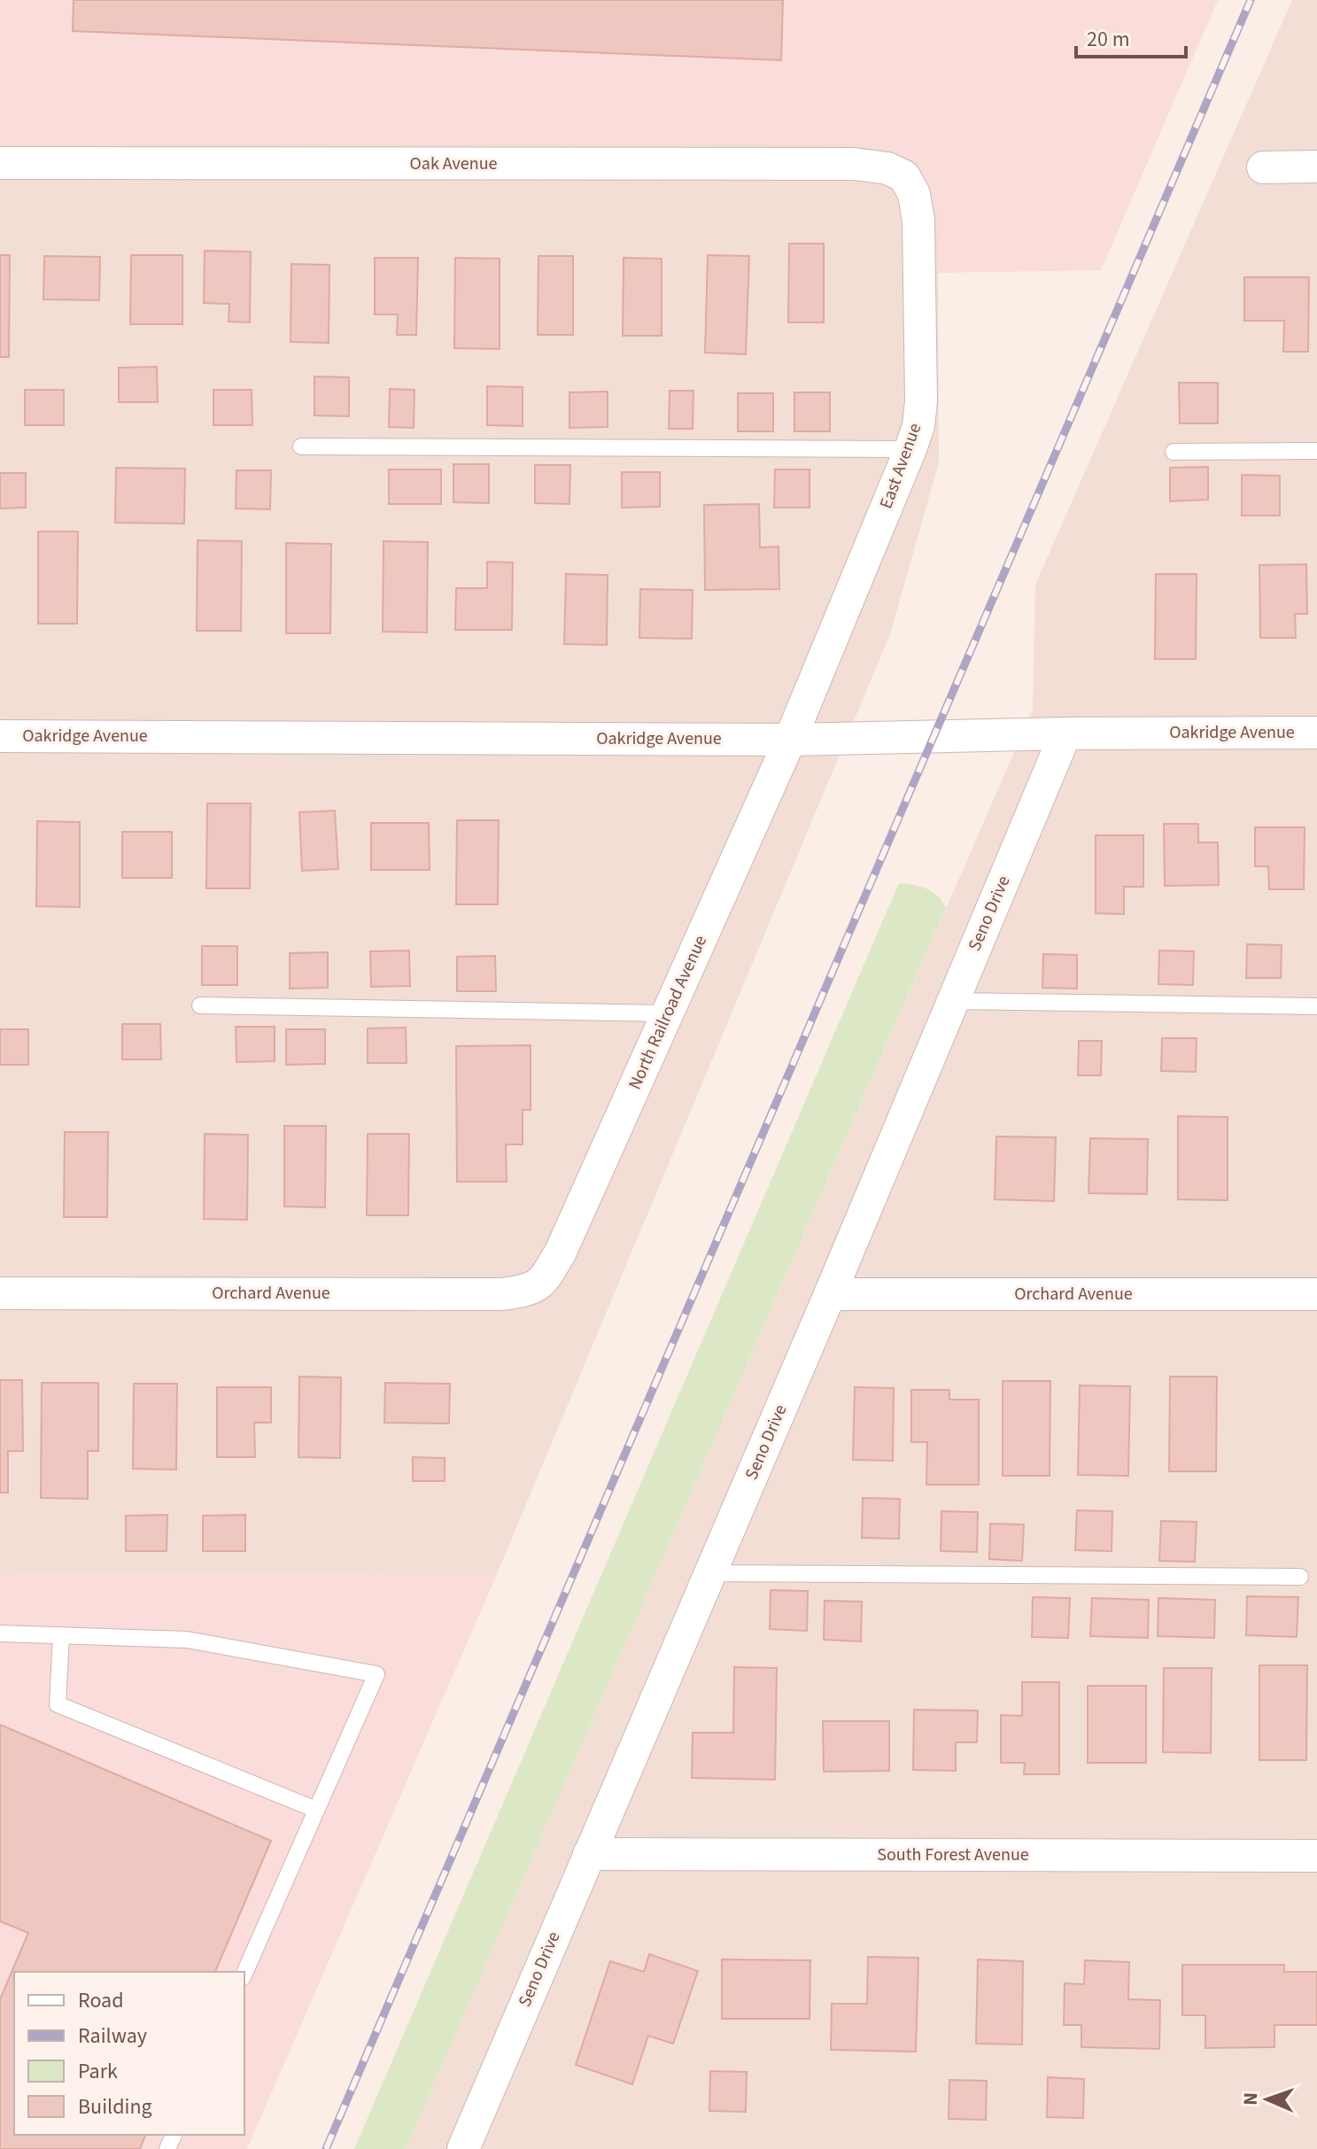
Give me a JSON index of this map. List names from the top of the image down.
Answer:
{
  "streets": {
    "street": [
      "Oak Avenue",
      "East Avenue",
      "Oakridge Avenue",
      "Seno Drive",
      "North Railroad Avenue",
      "Orchard Avenue",
      "South Forest Avenue"
    ]
  },
  "crossings": [
    ["Oak Avenue", "East Avenue"],
    ["East Avenue", "Oakridge Avenue"],
    ["East Avenue", "North Railroad Avenue"],
    ["Oakridge Avenue", "Seno Drive"],
    ["Oakridge Avenue", "North Railroad Avenue"],
    ["Seno Drive", "Orchard Avenue"],
    ["Seno Drive", "South Forest Avenue"],
    ["North Railroad Avenue", "Orchard Avenue"]
  ],
  "legend": [
    "Road",
    "Railway",
    "Park",
    "Building"
  ],
  "scale_bar": "20 m",
  "north": "left"
}
